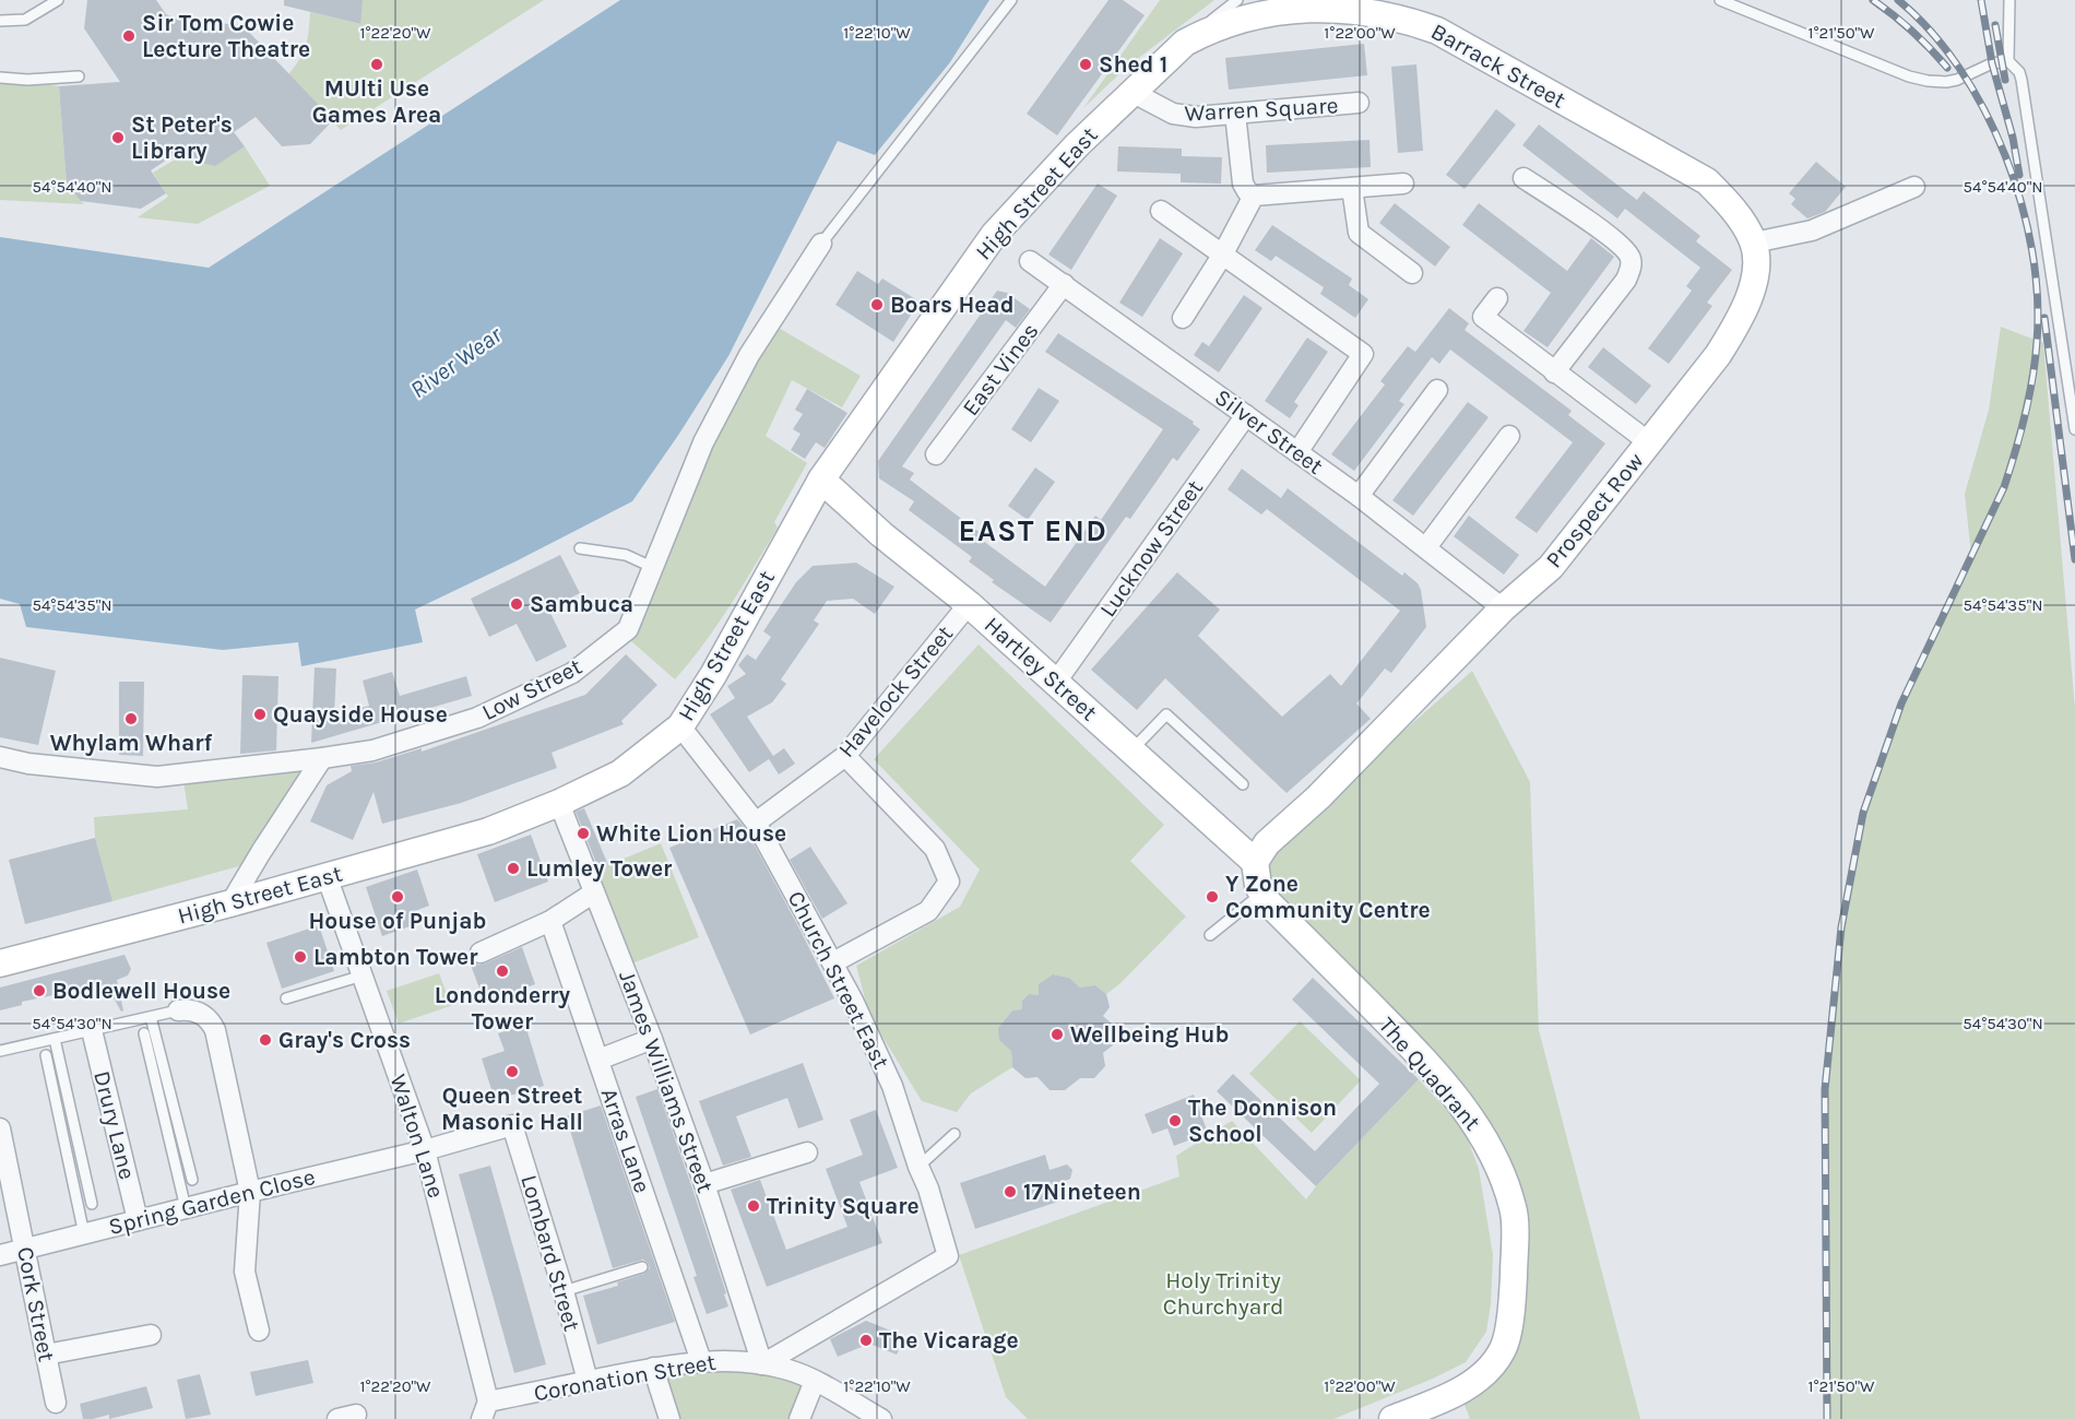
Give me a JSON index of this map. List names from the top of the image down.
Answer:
{
  "streets": {
    "street": [
      "Barrack Street",
      "Warren Square",
      "High Street East",
      "East Vines",
      "Silver Street",
      "Prospect Row",
      "Lucknow Street",
      "Hartley Street",
      "Low Street",
      "Havelock Street",
      "Church Street East",
      "The Quadrant",
      "James Williams Street",
      "Drury Lane",
      "Walton Lane",
      "Arras Lane",
      "Spring Garden Close",
      "Lombard Street",
      "Cork Street",
      "Coronation Street"
    ]
  },
  "crossings": [
    ["Barrack Street", "High Street East"],
    ["Barrack Street", "Prospect Row"],
    ["Warren Square", "High Street East"],
    ["High Street East", "Hartley Street"],
    ["High Street East", "Church Street East"],
    ["High Street East", "James Williams Street"],
    ["High Street East", "Walton Lane"],
    ["East Vines", "Silver Street"],
    ["Silver Street", "Prospect Row"],
    ["Silver Street", "Lucknow Street"],
    ["Prospect Row", "Hartley Street"],
    ["Prospect Row", "The Quadrant"],
    ["Lucknow Street", "Hartley Street"],
    ["Hartley Street", "Havelock Street"],
    ["Hartley Street", "The Quadrant"],
    ["Havelock Street", "Church Street East"],
    ["Church Street East", "James Williams Street"],
    ["Church Street East", "Coronation Street"],
    ["James Williams Street", "Coronation Street"],
    ["Drury Lane", "Spring Garden Close"],
    ["Walton Lane", "Spring Garden Close"],
    ["Walton Lane", "Coronation Street"],
    ["Arras Lane", "Coronation Street"],
    ["Spring Garden Close", "Lombard Street"],
    ["Spring Garden Close", "Cork Street"],
    ["Lombard Street", "Coronation Street"]
  ],
  "districts": ["EAST END"],
  "water": ["River Wear"],
  "parks": ["Holy Trinity Churchyard"],
  "places": [
    "Sir Tom Cowie Lecture Theatre",
    "MUlti Use Games Area",
    "Shed 1",
    "St Peter's Library",
    "Boars Head",
    "Sambuca",
    "Quayside House",
    "Whylam Wharf",
    "White Lion House",
    "Lumley Tower",
    "House of Punjab",
    "Y Zone Community Centre",
    "Lambton Tower",
    "Londonderry Tower",
    "Bodlewell House",
    "Wellbeing Hub",
    "Gray's Cross",
    "Queen Street Masonic Hall",
    "The Donnison School",
    "17Nineteen",
    "Trinity Square",
    "The Vicarage"
  ],
  "coordinates": [
    "1°22'20\"W",
    "1°22'10\"W",
    "1°22'00\"W",
    "1°21'50\"W",
    "54°54'40\"N",
    "54°54'35\"N",
    "54°54'30\"N"
  ]
}
